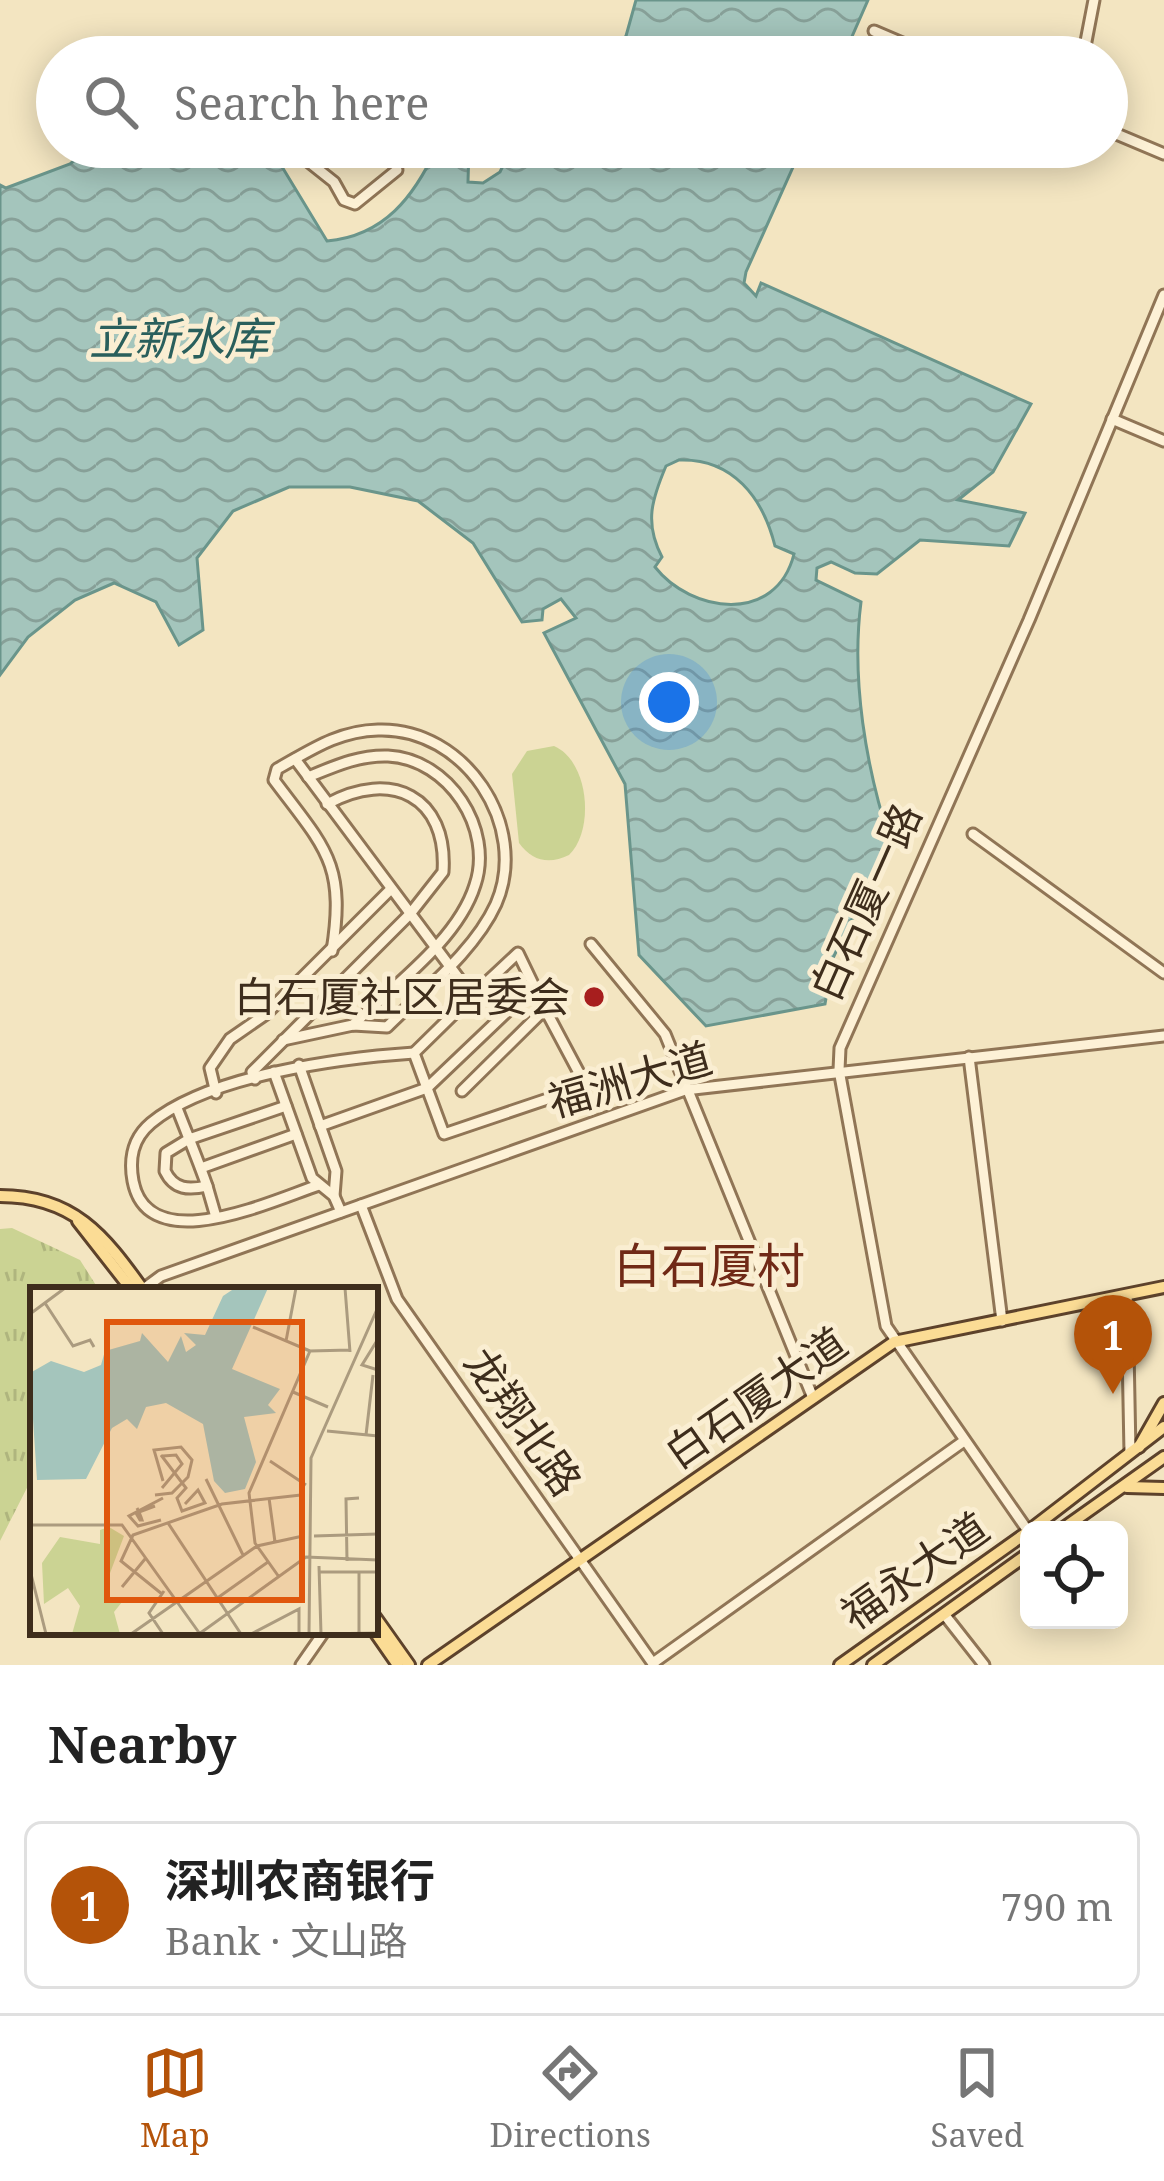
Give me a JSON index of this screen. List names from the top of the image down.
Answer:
{
  "streets": {
    "main road": ["福洲大道", "白石厦大道", "福永大道"],
    "street": ["白石厦一路", "龙翔北路"]
  },
  "crossings": [
    ["白石厦一路", "福洲大道"],
    ["白石厦一路", "白石厦大道"],
    ["福洲大道", "龙翔北路"],
    ["白石厦大道", "龙翔北路"]
  ],
  "districts": ["白石厦村"],
  "water": ["立新水库"],
  "places": ["白石厦社区居委会"],
  "page": {
    "search": "Search here",
    "pins": "1",
    "heading": "Nearby",
    "list": [
      {
        "mark": "1",
        "name": "深圳农商银行",
        "note": "Bank · 文山路",
        "value": "790 m"
      }
    ],
    "nav": ["Map", "Directions", "Saved"]
  }
}
